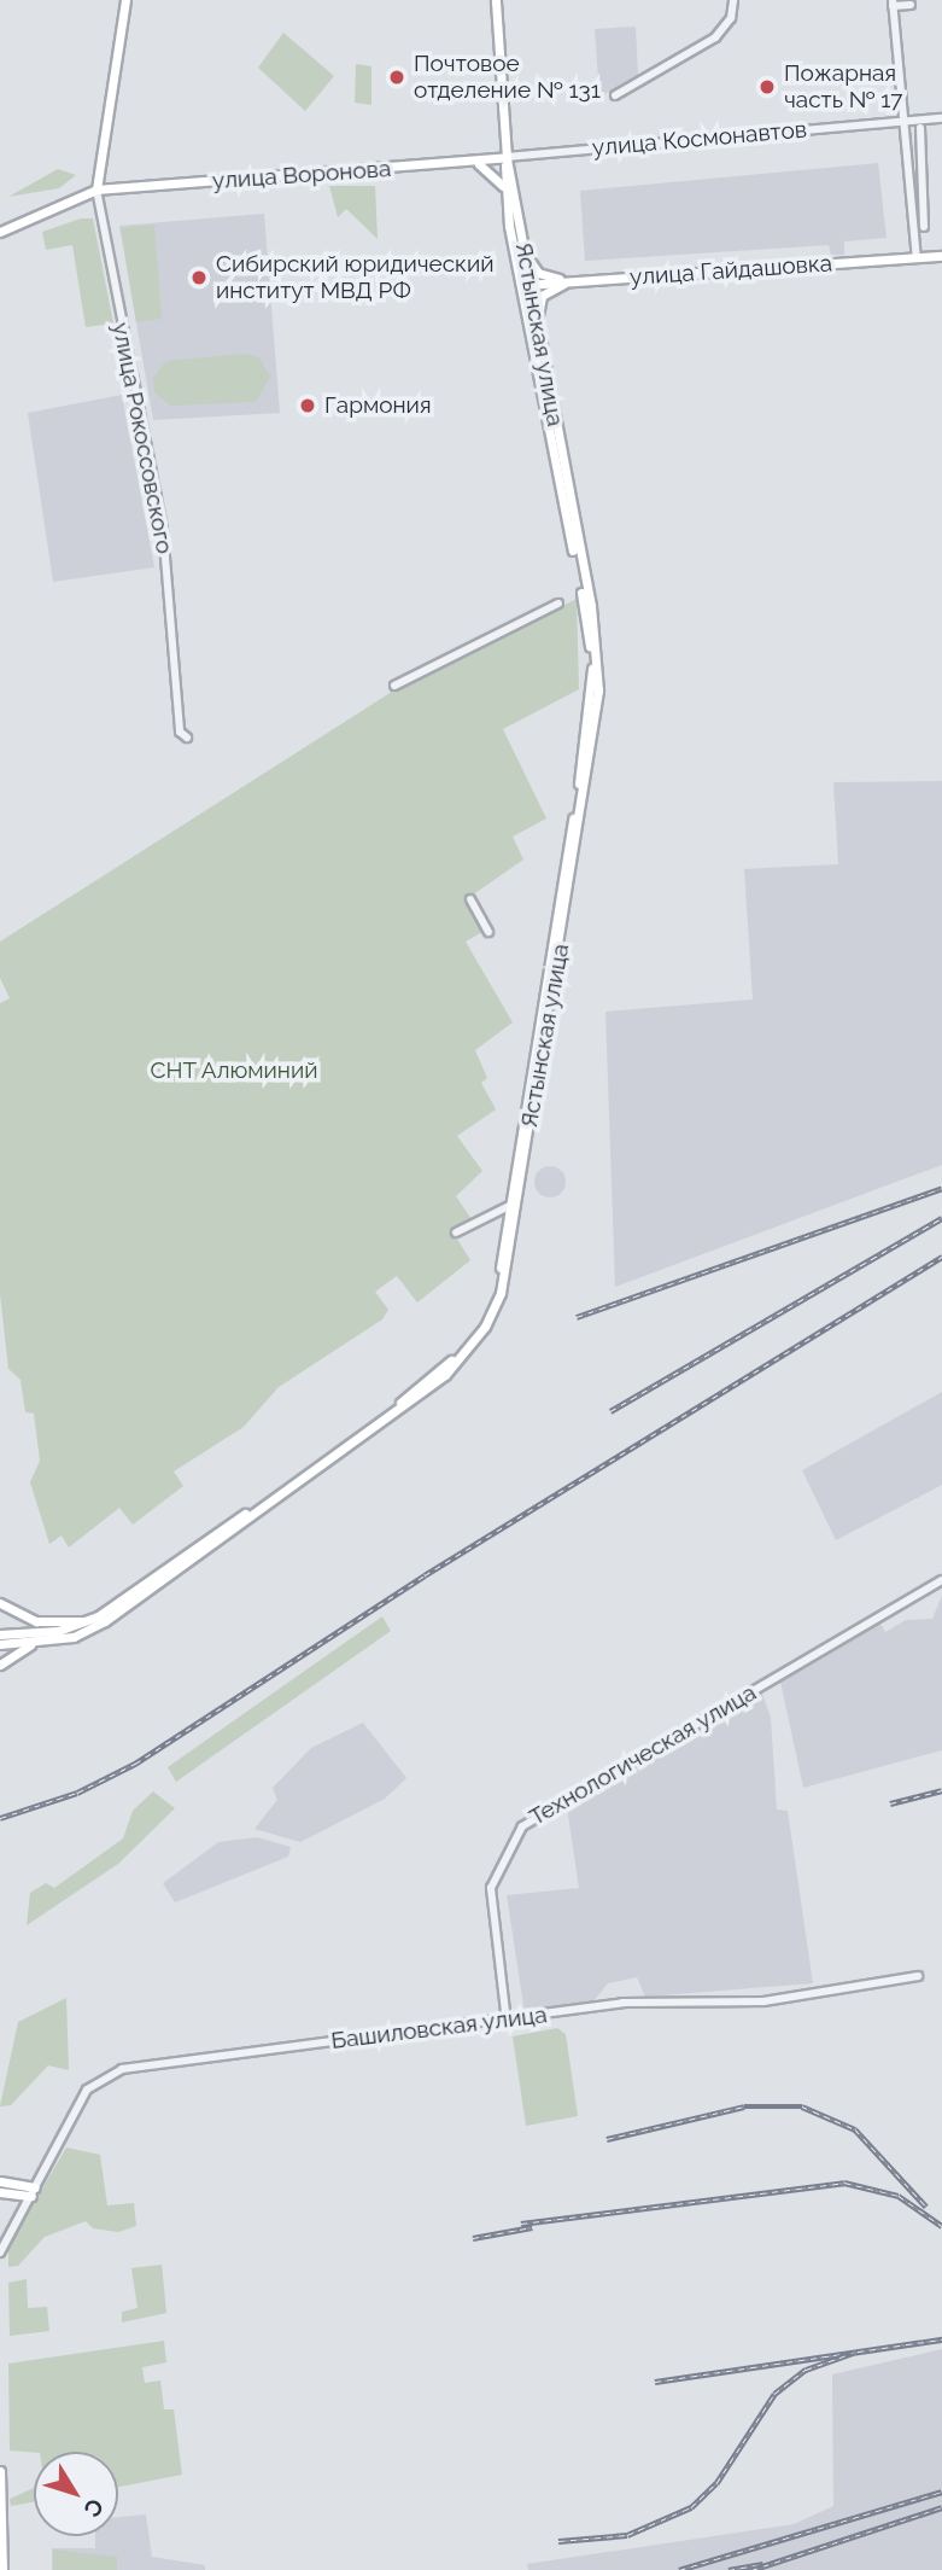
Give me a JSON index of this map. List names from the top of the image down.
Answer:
{
  "streets": {
    "main road": ["улица Воронова", "улица Гайдашовка", "Ястынская улица"],
    "street": [
      "улица Космонавтов",
      "улица Рокоссовского",
      "Технологическая улица",
      "Башиловская улица"
    ]
  },
  "crossings": [
    ["улица Космонавтов", "улица Воронова"],
    ["улица Космонавтов", "Ястынская улица"],
    ["улица Воронова", "Ястынская улица"],
    ["улица Воронова", "улица Рокоссовского"],
    ["улица Гайдашовка", "Ястынская улица"],
    ["Технологическая улица", "Башиловская улица"]
  ],
  "parks": ["СНТ Алюминий"],
  "places": [
    "Почтовое отделение № 131",
    "Пожарная часть № 17",
    "Сибирский юридический институт МВД РФ",
    "Гармония"
  ],
  "north": "bottom right"
}
